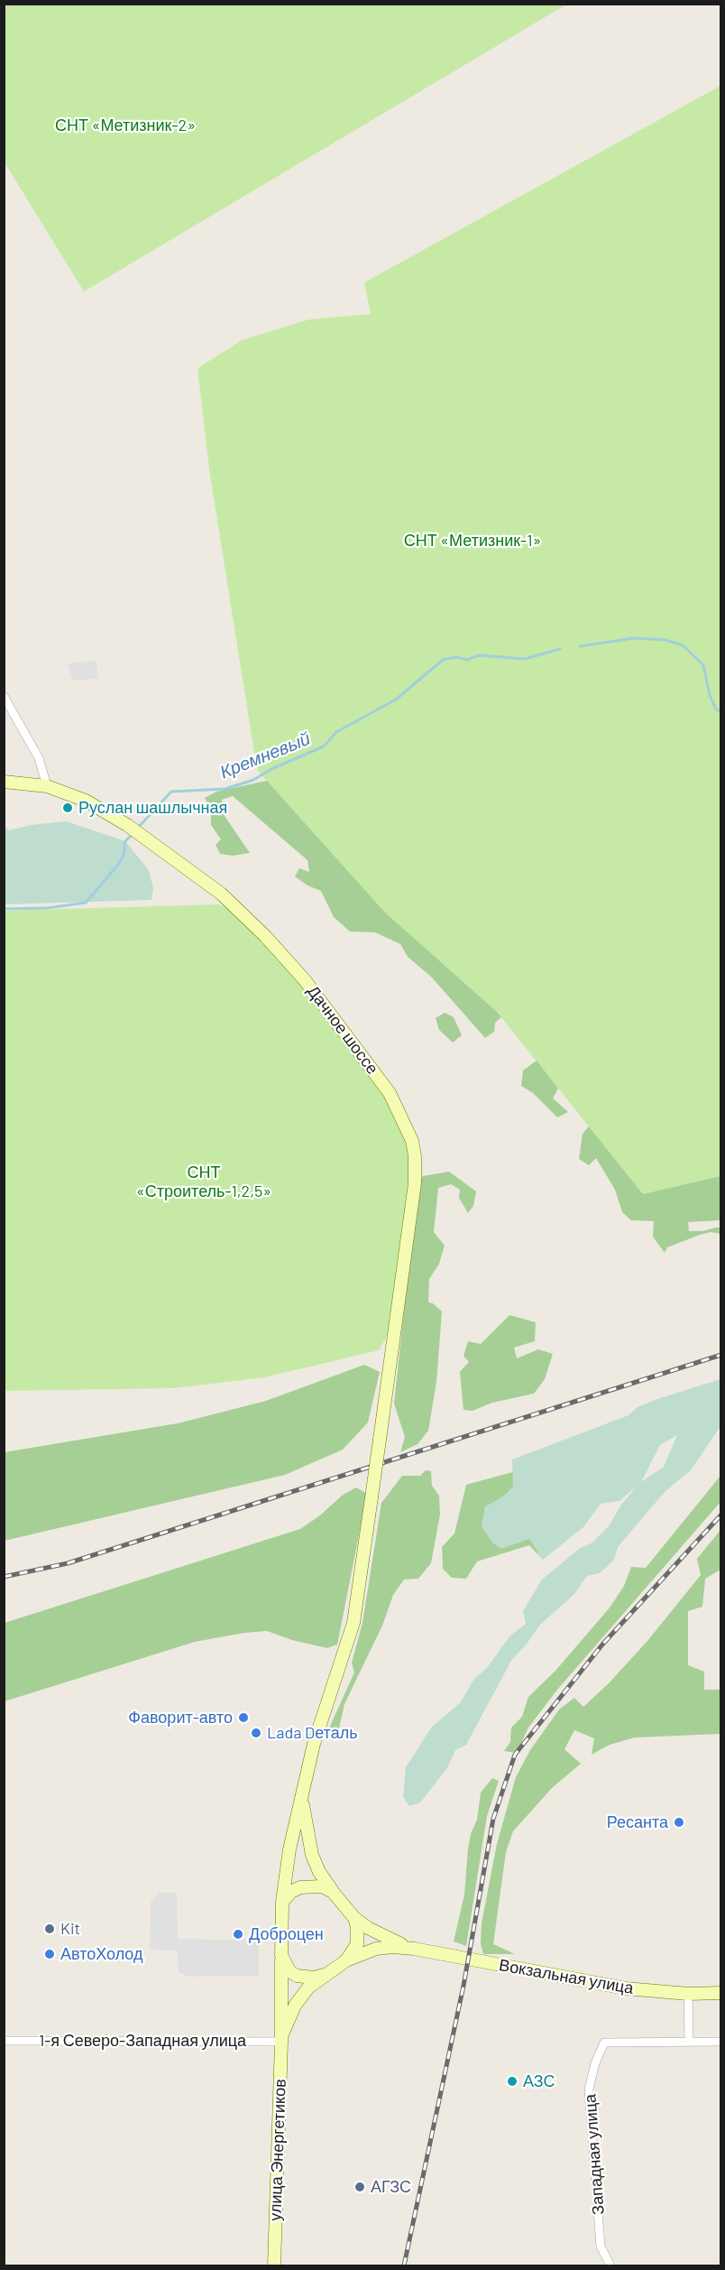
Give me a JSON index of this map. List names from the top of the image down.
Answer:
{
  "streets": {
    "main road": ["Дачное шоссе", "Вокзальная улица", "улица Энергетиков"],
    "street": ["1-я Северо-Западная улица", "Западная улица"]
  },
  "crossings": [
    ["Дачное шоссе", "улица Энергетиков"],
    ["1-я Северо-Западная улица", "улица Энергетиков"]
  ],
  "water": ["Кремневый"],
  "parks": ["СНТ «Метизник-2»", "СНТ «Метизник-1»", "СНТ «Строитель-1,2,5»"],
  "places": [
    "Руслан шашлычная",
    "Фаворит-авто",
    "Lada Dеталь",
    "Ресанта",
    "Kit",
    "Доброцен",
    "АвтоХолод",
    "АЗС",
    "АГЗС"
  ]
}
